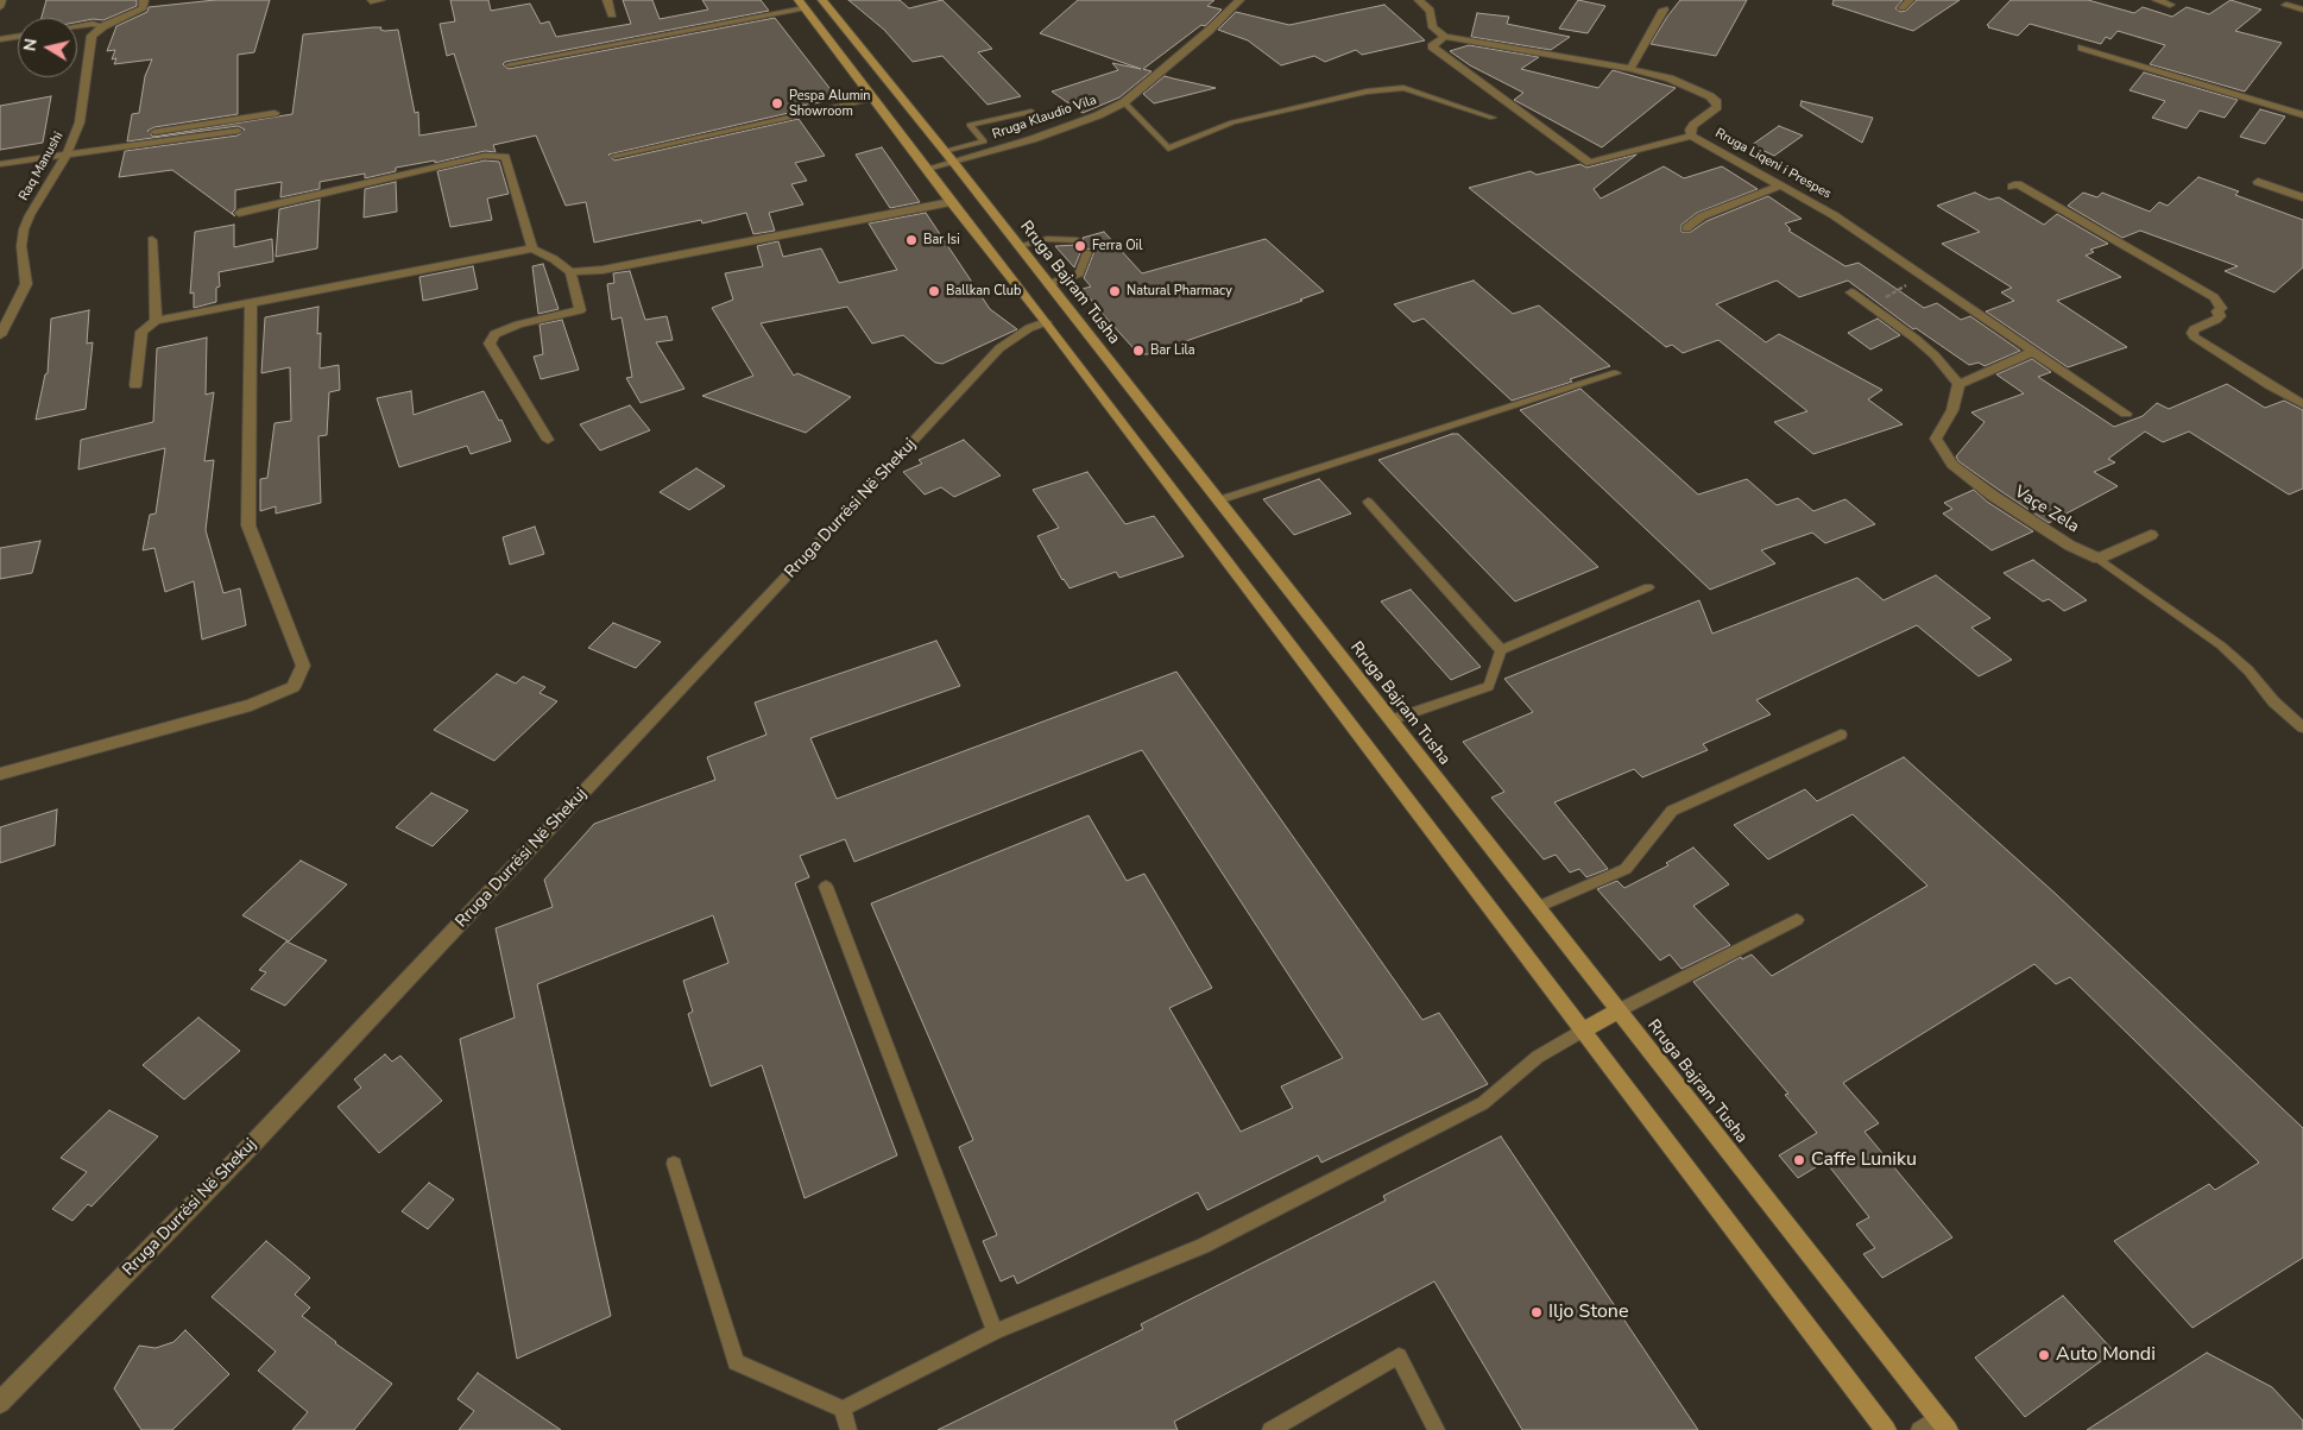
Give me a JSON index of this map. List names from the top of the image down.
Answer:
{
  "streets": {
    "main road": ["Rruga Bajram Tusha"],
    "street": [
      "Rruga Klaudio Vila",
      "Rruga Liqeni i Prespes",
      "Raq Manushi",
      "Rruga Durrësi Në Shekuj",
      "Vaçe Zela"
    ]
  },
  "crossings": [
    ["Rruga Klaudio Vila", "Rruga Bajram Tusha"]
  ],
  "places": [
    "Pespa Alumin Showroom",
    "Bar Isi",
    "Ferra Oil",
    "Ballkan Club",
    "Natural Pharmacy",
    "Bar Lila",
    "Caffe Luniku",
    "Iljo Stone",
    "Auto Mondi"
  ],
  "north": "left"
}
